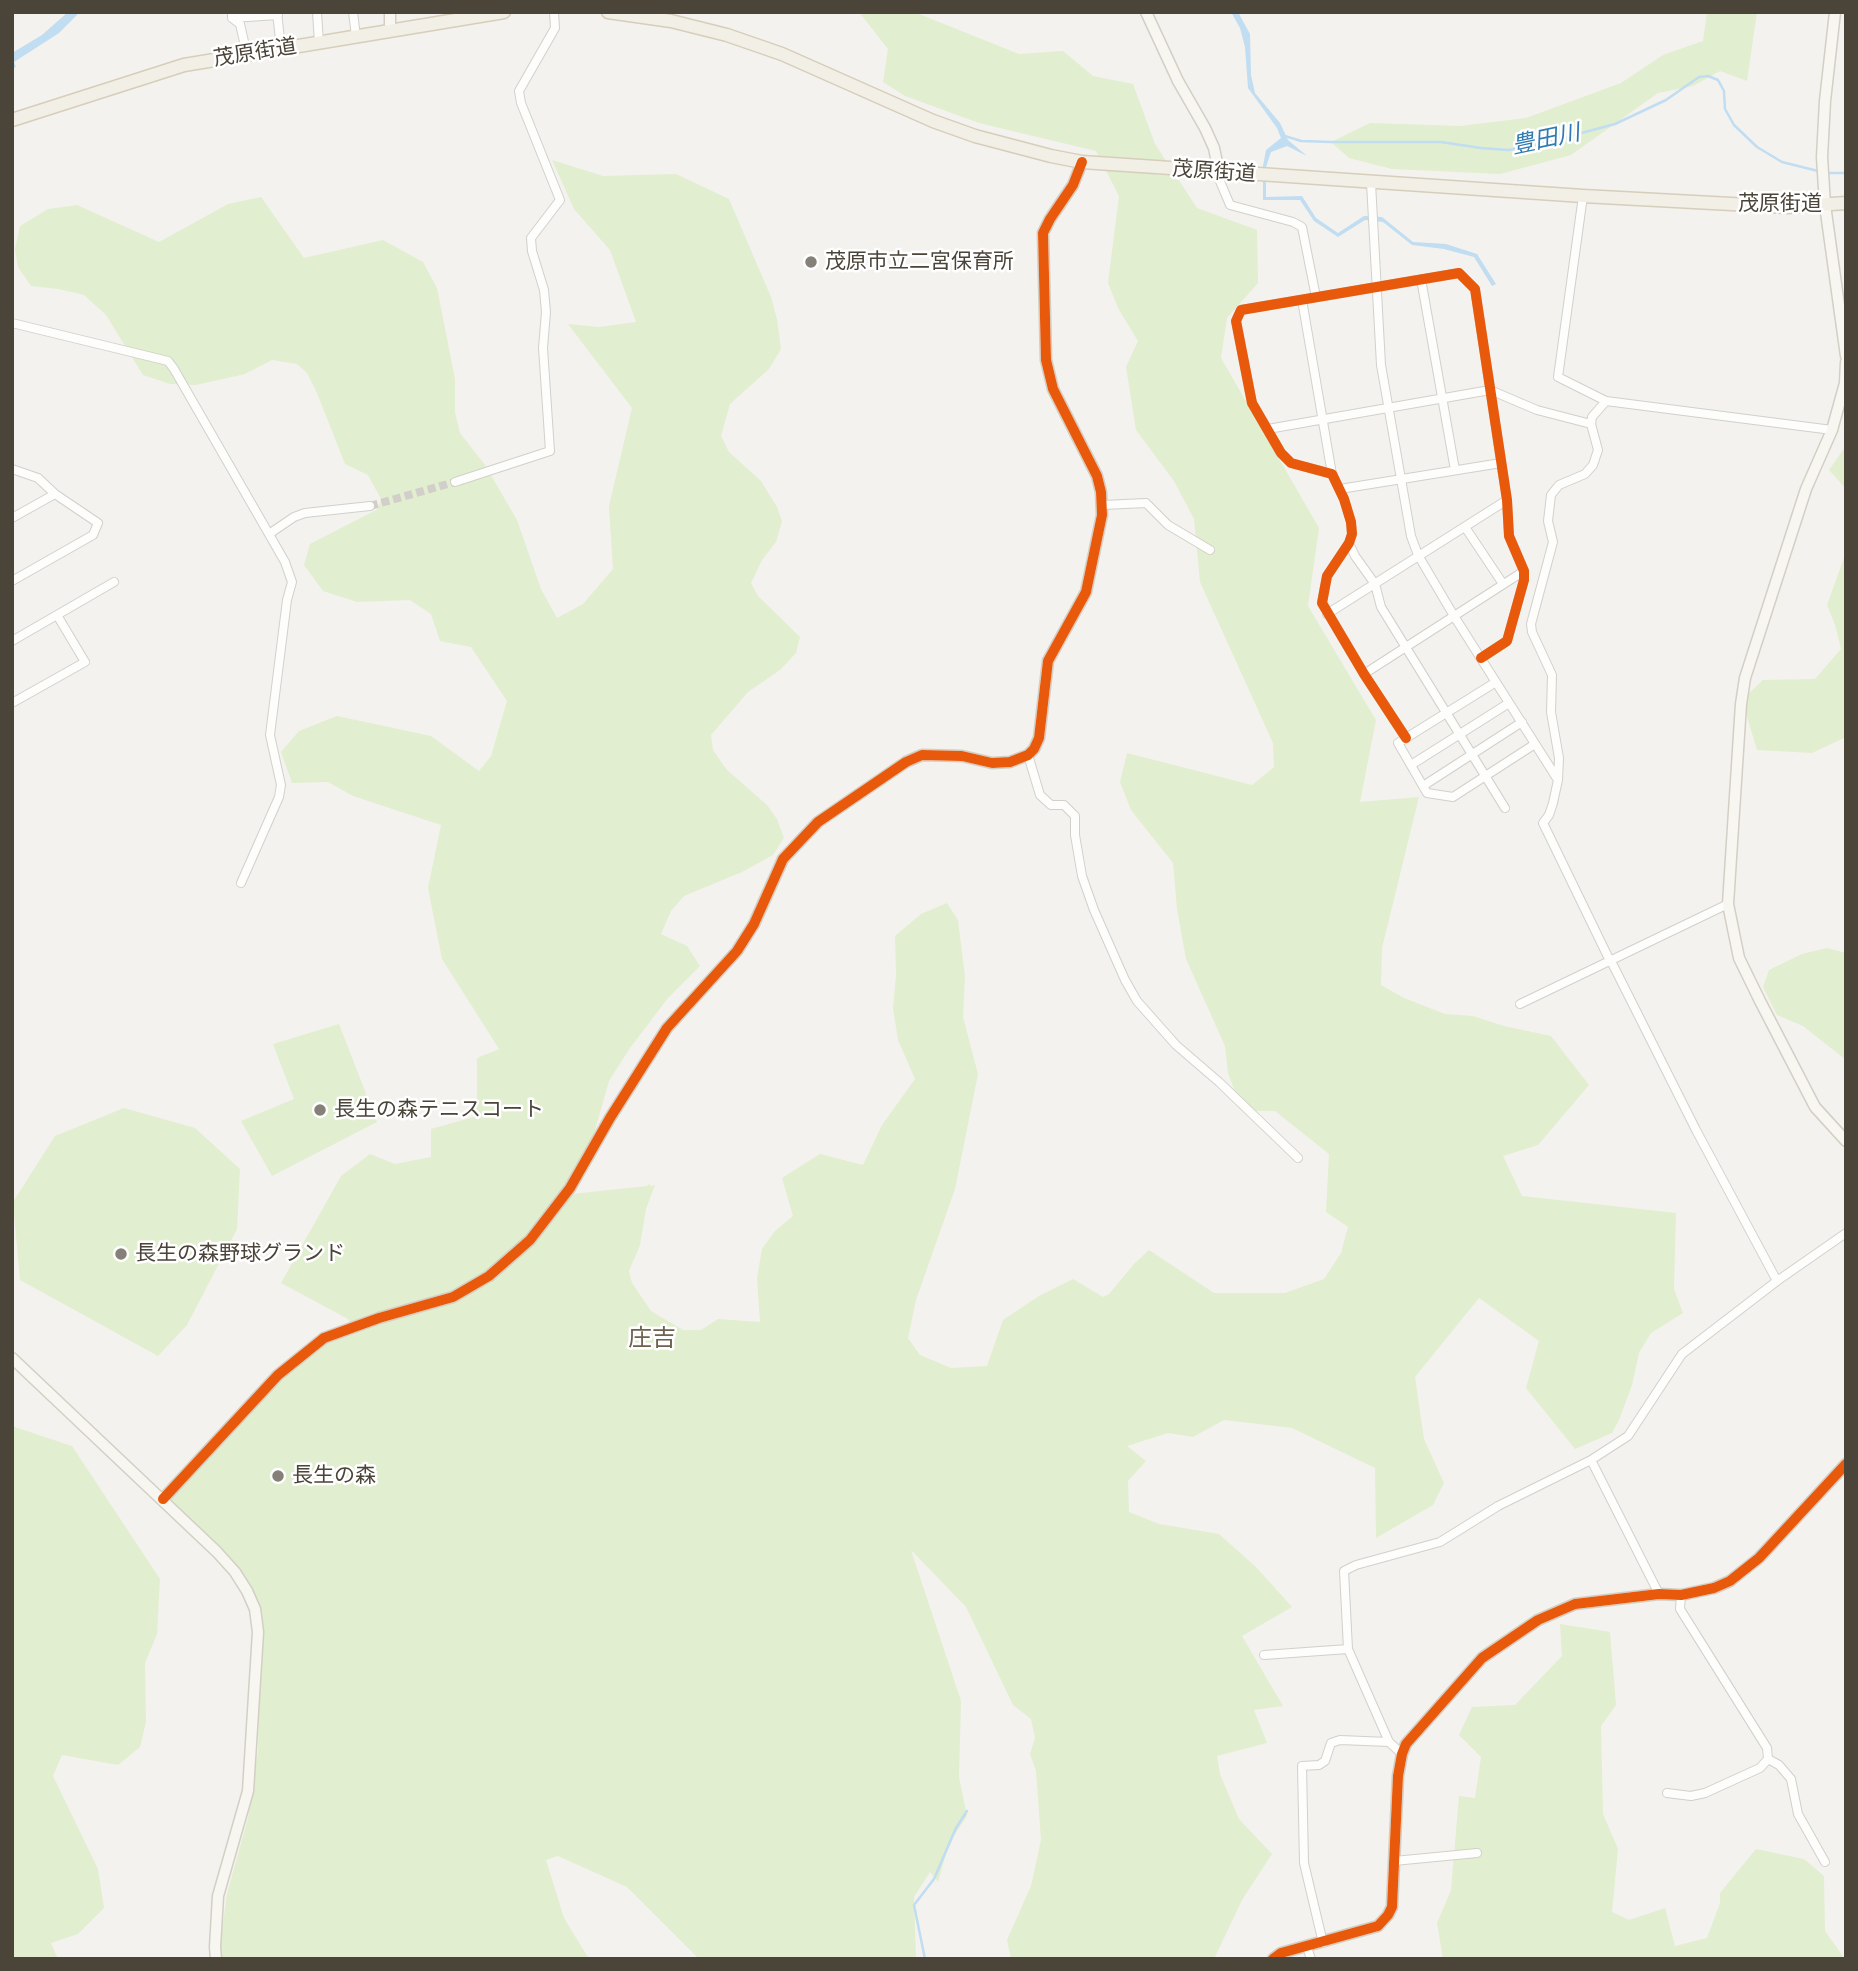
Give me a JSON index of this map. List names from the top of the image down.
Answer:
{
  "streets": {
    "main road": ["茂原街道"]
  },
  "districts": ["庄吉"],
  "water": ["豊田川"],
  "places": [
    "茂原市立二宮保育所",
    "長生の森テニスコート",
    "長生の森野球グランド",
    "長生の森"
  ]
}
